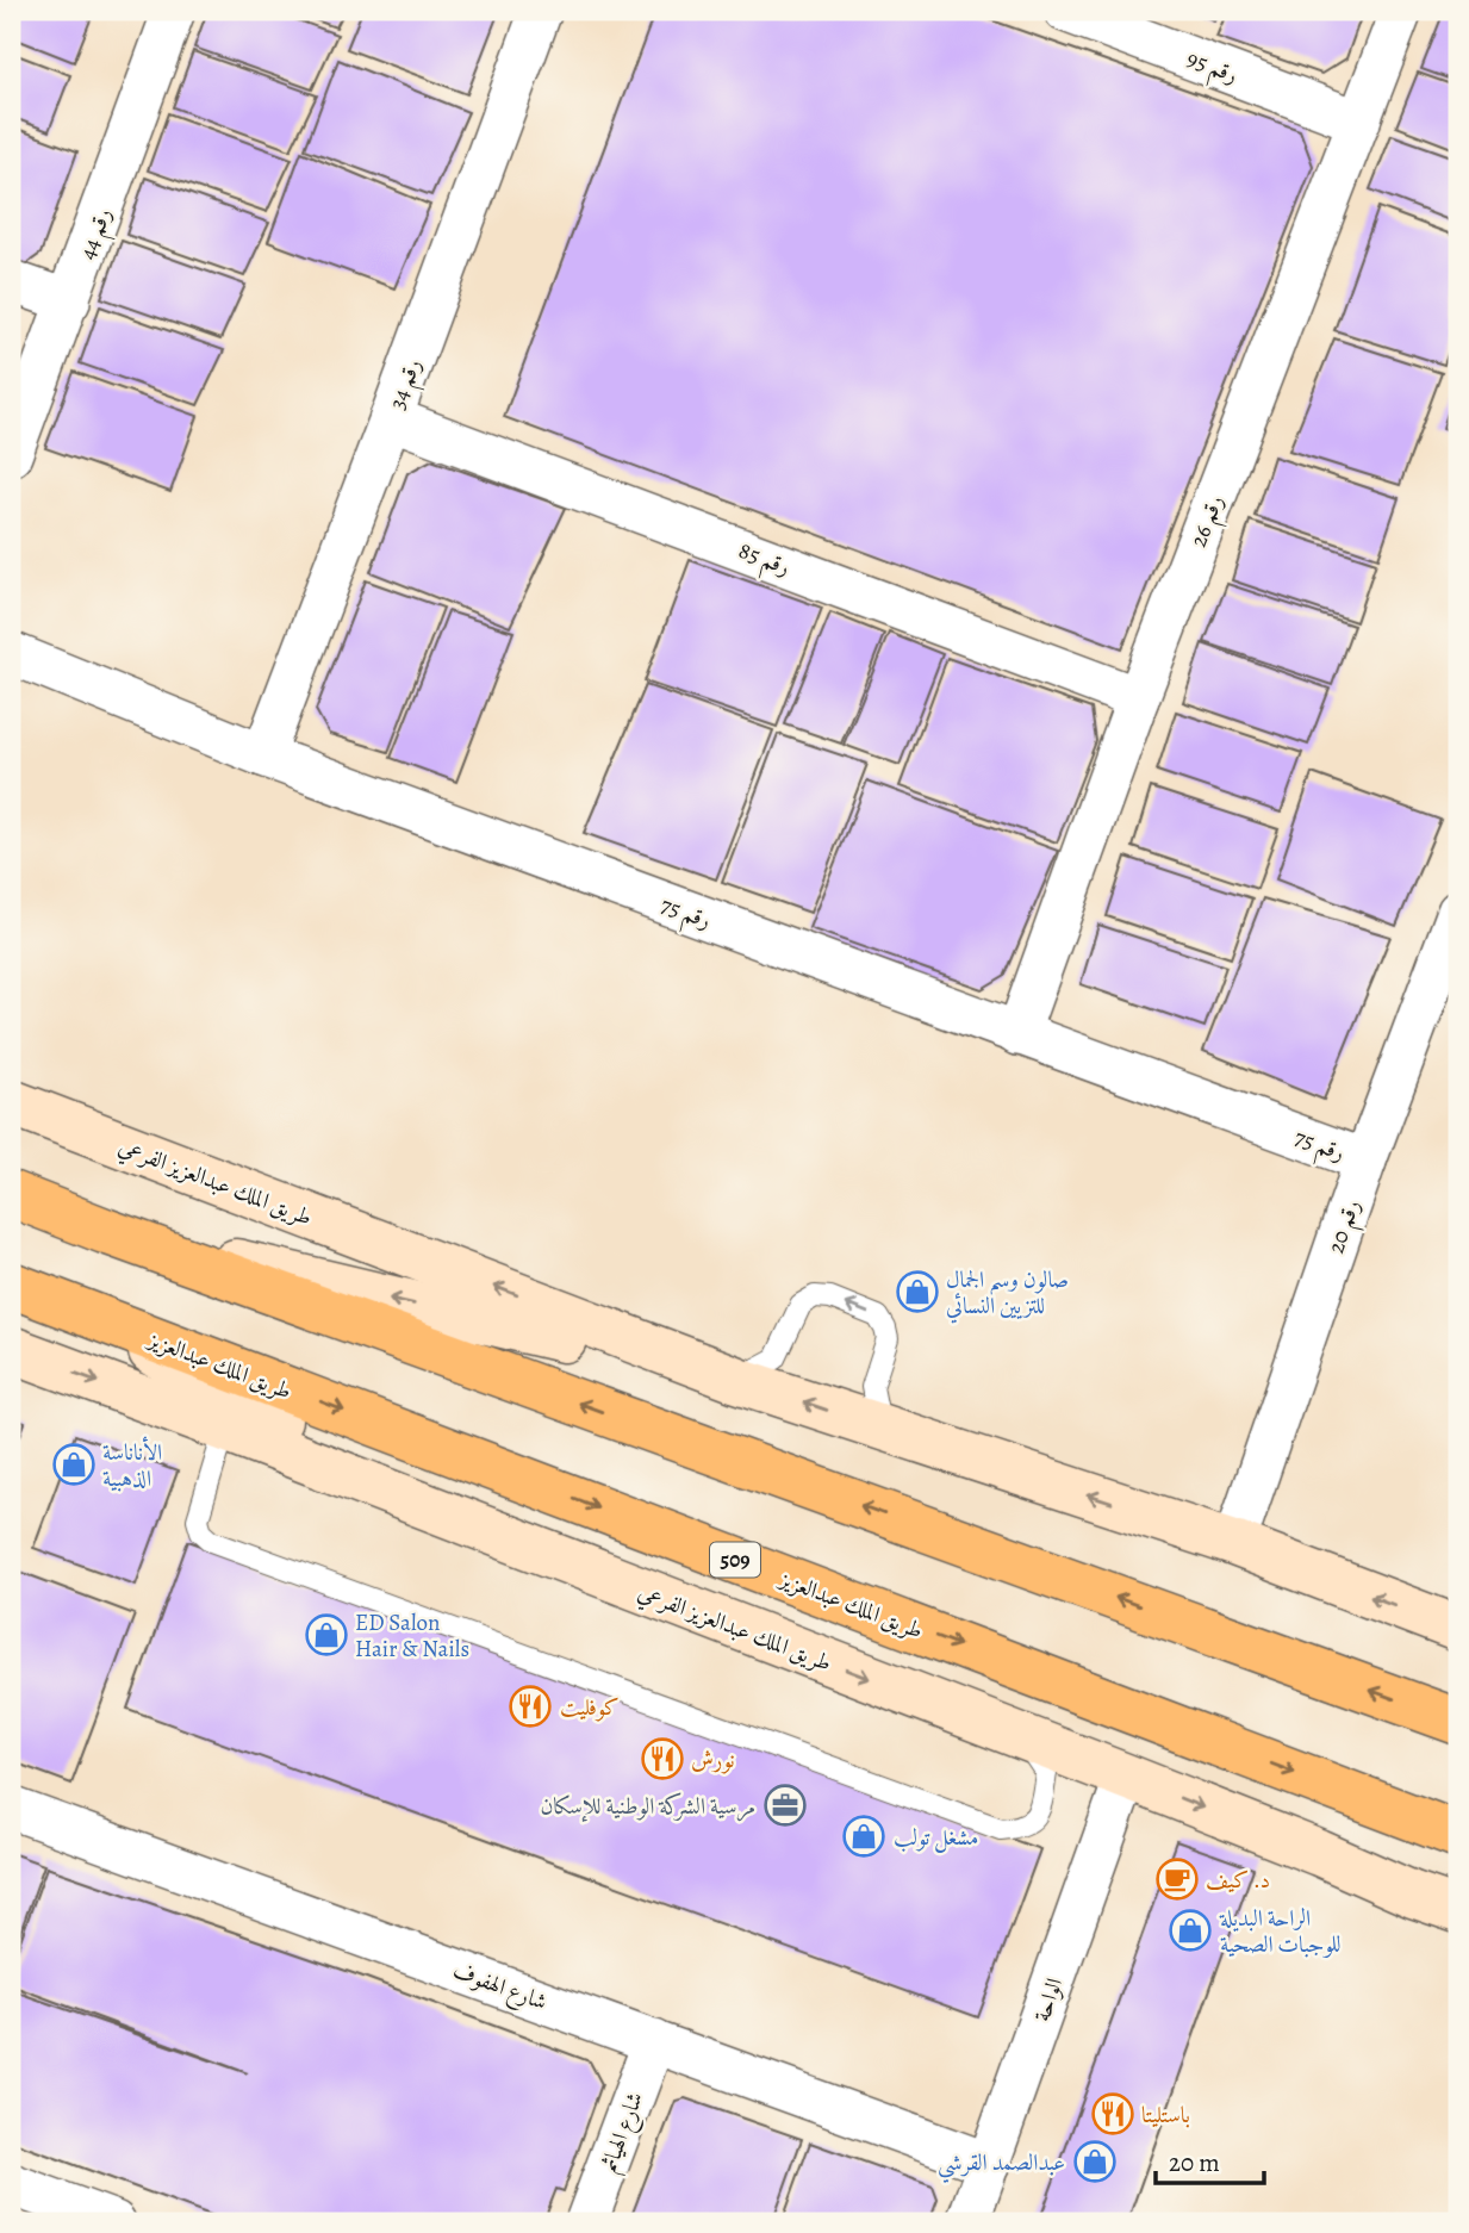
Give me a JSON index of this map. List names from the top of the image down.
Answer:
{
  "streets": {
    "main road": ["طريق الملك عبدالعزيز الفرعي", "طريق الملك عبدالعزيز", "509"],
    "street": [
      "رقم 95",
      "رقم 44",
      "رقم 34",
      "رقم 26",
      "رقم 85",
      "رقم 75",
      "رقم 20",
      "شارع الهفوف",
      "الواحة",
      "شارع الهياثم"
    ]
  },
  "crossings": [
    ["رقم 95", "رقم 26"],
    ["رقم 34", "رقم 85"],
    ["رقم 34", "رقم 75"],
    ["رقم 26", "رقم 85"],
    ["رقم 26", "رقم 75"],
    ["رقم 75", "رقم 20"],
    ["طريق الملك عبدالعزيز الفرعي", "رقم 20"],
    ["طريق الملك عبدالعزيز الفرعي", "الواحة"],
    ["شارع الهفوف", "الواحة"],
    ["شارع الهفوف", "شارع الهياثم"]
  ],
  "places": {
    "shop": [
      "صالون وسم الجمال للتزيين النسائي",
      "الأناناسة الذهبية",
      "ED Salon Hair & Nails",
      "مشغل تولب",
      "الراحة البديلة للوجبات الصحية",
      "عبدالصمد القرشي"
    ],
    "restaurant": ["كوفليت", "نورش", "باستليتا"],
    "office": ["مرسية الشركة الوطنية للإسكان"],
    "cafe": ["د. كيف"]
  },
  "scale_bar": "20 m"
}
